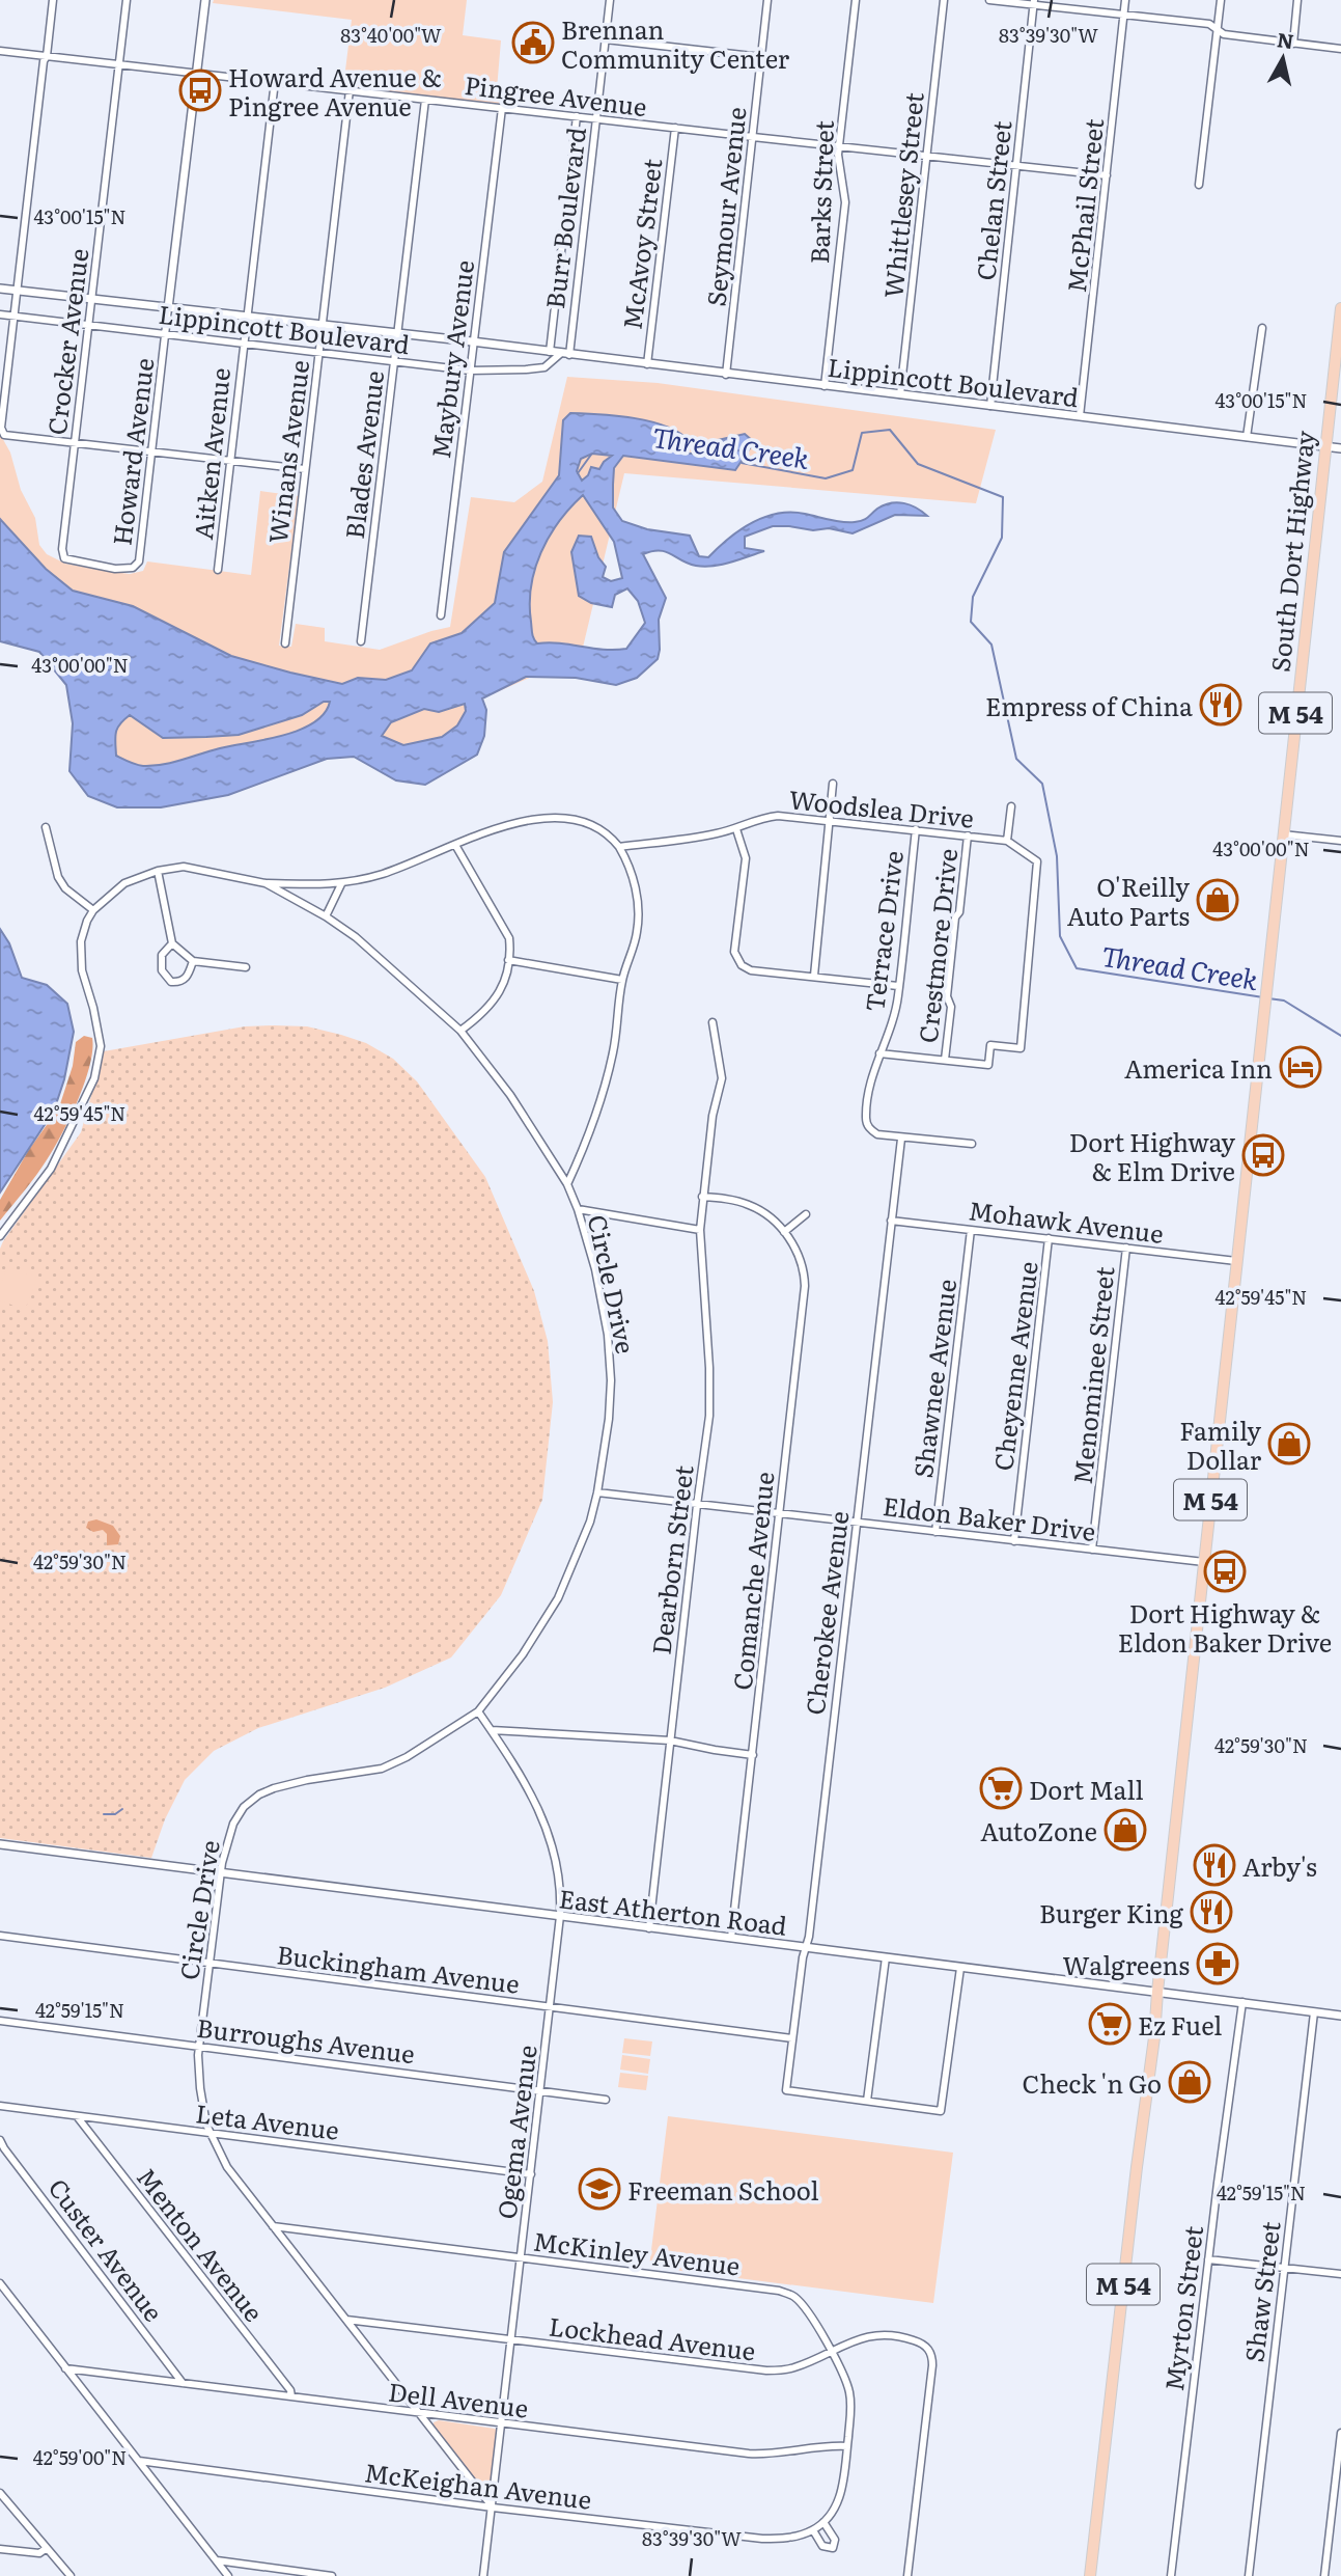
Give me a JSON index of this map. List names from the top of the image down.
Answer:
{
  "streets": {
    "main road": ["South Dort Highway", "M 54"],
    "street": [
      "Pingree Avenue",
      "Barks Street",
      "Whittlesey Street",
      "Chelan Street",
      "McPhail Street",
      "Seymour Avenue",
      "Burr Boulevard",
      "McAvoy Street",
      "Lippincott Boulevard",
      "Crocker Avenue",
      "Maybury Avenue",
      "Howard Avenue",
      "Winans Avenue",
      "Aitken Avenue",
      "Blades Avenue",
      "Woodslea Drive",
      "Terrace Drive",
      "Crestmore Drive",
      "Mohawk Avenue",
      "Circle Drive",
      "Cheyenne Avenue",
      "Menominee Street",
      "Shawnee Avenue",
      "Eldon Baker Drive",
      "Dearborn Street",
      "Comanche Avenue",
      "Cherokee Avenue",
      "East Atherton Road",
      "Buckingham Avenue",
      "Burroughs Avenue",
      "Leta Avenue",
      "Ogema Avenue",
      "Menton Avenue",
      "Custer Avenue",
      "McKinley Avenue",
      "Shaw Street",
      "Myrton Street",
      "Lockhead Avenue",
      "Dell Avenue",
      "McKeighan Avenue"
    ]
  },
  "crossings": [
    ["Pingree Avenue", "Barks Street"],
    ["Pingree Avenue", "Whittlesey Street"],
    ["Pingree Avenue", "Chelan Street"],
    ["Pingree Avenue", "McPhail Street"],
    ["Pingree Avenue", "Seymour Avenue"],
    ["Pingree Avenue", "Burr Boulevard"],
    ["Pingree Avenue", "McAvoy Street"],
    ["Pingree Avenue", "Crocker Avenue"],
    ["Pingree Avenue", "Maybury Avenue"],
    ["Pingree Avenue", "Howard Avenue"],
    ["Pingree Avenue", "Winans Avenue"],
    ["Pingree Avenue", "Aitken Avenue"],
    ["Pingree Avenue", "Blades Avenue"],
    ["Barks Street", "Lippincott Boulevard"],
    ["Whittlesey Street", "Lippincott Boulevard"],
    ["Chelan Street", "Lippincott Boulevard"],
    ["McPhail Street", "Lippincott Boulevard"],
    ["Seymour Avenue", "Lippincott Boulevard"],
    ["Burr Boulevard", "Lippincott Boulevard"],
    ["McAvoy Street", "Lippincott Boulevard"],
    ["Lippincott Boulevard", "Crocker Avenue"],
    ["Lippincott Boulevard", "Maybury Avenue"],
    ["Lippincott Boulevard", "Howard Avenue"],
    ["Lippincott Boulevard", "Winans Avenue"],
    ["Lippincott Boulevard", "Aitken Avenue"],
    ["Lippincott Boulevard", "Blades Avenue"],
    ["Lippincott Boulevard", "South Dort Highway"],
    ["Crocker Avenue", "Howard Avenue"],
    ["South Dort Highway", "Mohawk Avenue"],
    ["South Dort Highway", "Eldon Baker Drive"],
    ["South Dort Highway", "East Atherton Road"],
    ["Woodslea Drive", "Terrace Drive"],
    ["Woodslea Drive", "Crestmore Drive"],
    ["Terrace Drive", "Cherokee Avenue"],
    ["Mohawk Avenue", "Cheyenne Avenue"],
    ["Mohawk Avenue", "Menominee Street"],
    ["Mohawk Avenue", "Shawnee Avenue"],
    ["Mohawk Avenue", "Cherokee Avenue"],
    ["Circle Drive", "Eldon Baker Drive"],
    ["Circle Drive", "East Atherton Road"],
    ["Circle Drive", "Buckingham Avenue"],
    ["Circle Drive", "Burroughs Avenue"],
    ["Circle Drive", "Leta Avenue"],
    ["Circle Drive", "Ogema Avenue"],
    ["Circle Drive", "McKinley Avenue"],
    ["Circle Drive", "Lockhead Avenue"],
    ["Circle Drive", "Dell Avenue"],
    ["Circle Drive", "McKeighan Avenue"],
    ["Cheyenne Avenue", "Eldon Baker Drive"],
    ["Menominee Street", "Eldon Baker Drive"],
    ["Shawnee Avenue", "Eldon Baker Drive"],
    ["Eldon Baker Drive", "Dearborn Street"],
    ["Eldon Baker Drive", "Comanche Avenue"],
    ["Eldon Baker Drive", "Cherokee Avenue"],
    ["Dearborn Street", "Comanche Avenue"],
    ["Dearborn Street", "East Atherton Road"],
    ["Comanche Avenue", "East Atherton Road"],
    ["Cherokee Avenue", "East Atherton Road"],
    ["Cherokee Avenue", "Buckingham Avenue"],
    ["East Atherton Road", "Ogema Avenue"],
    ["East Atherton Road", "Shaw Street"],
    ["East Atherton Road", "Myrton Street"],
    ["Buckingham Avenue", "Ogema Avenue"],
    ["Burroughs Avenue", "Ogema Avenue"],
    ["Leta Avenue", "Ogema Avenue"],
    ["Leta Avenue", "Menton Avenue"],
    ["Ogema Avenue", "McKinley Avenue"],
    ["Ogema Avenue", "Lockhead Avenue"],
    ["Ogema Avenue", "Dell Avenue"],
    ["Ogema Avenue", "McKeighan Avenue"],
    ["Menton Avenue", "Dell Avenue"],
    ["Custer Avenue", "Dell Avenue"],
    ["McKinley Avenue", "Lockhead Avenue"],
    ["Dell Avenue", "McKeighan Avenue"]
  ],
  "water": ["Thread Creek"],
  "places": {
    "public building": ["Brennan Community Center"],
    "bus stop": ["Howard Avenue & Pingree Avenue", "Dort Highway & Elm Drive", "Dort Highway & Eldon Baker Drive"],
    "restaurant": ["Empress of China", "Arby's", "Burger King"],
    "shop": [
      "O'Reilly Auto Parts",
      "Family Dollar",
      "AutoZone",
      "Check 'n Go"
    ],
    "hotel": ["America Inn"],
    "supermarket": ["Dort Mall", "Ez Fuel"],
    "pharmacy": ["Walgreens"],
    "school or university": ["Freeman School"]
  },
  "north": "top",
  "coordinates": [
    "83°40'00\"W",
    "83°39'30\"W",
    "43°00'15\"N",
    "43°00'00\"N",
    "42°59'45\"N",
    "42°59'30\"N",
    "42°59'15\"N",
    "42°59'00\"N"
  ]
}
